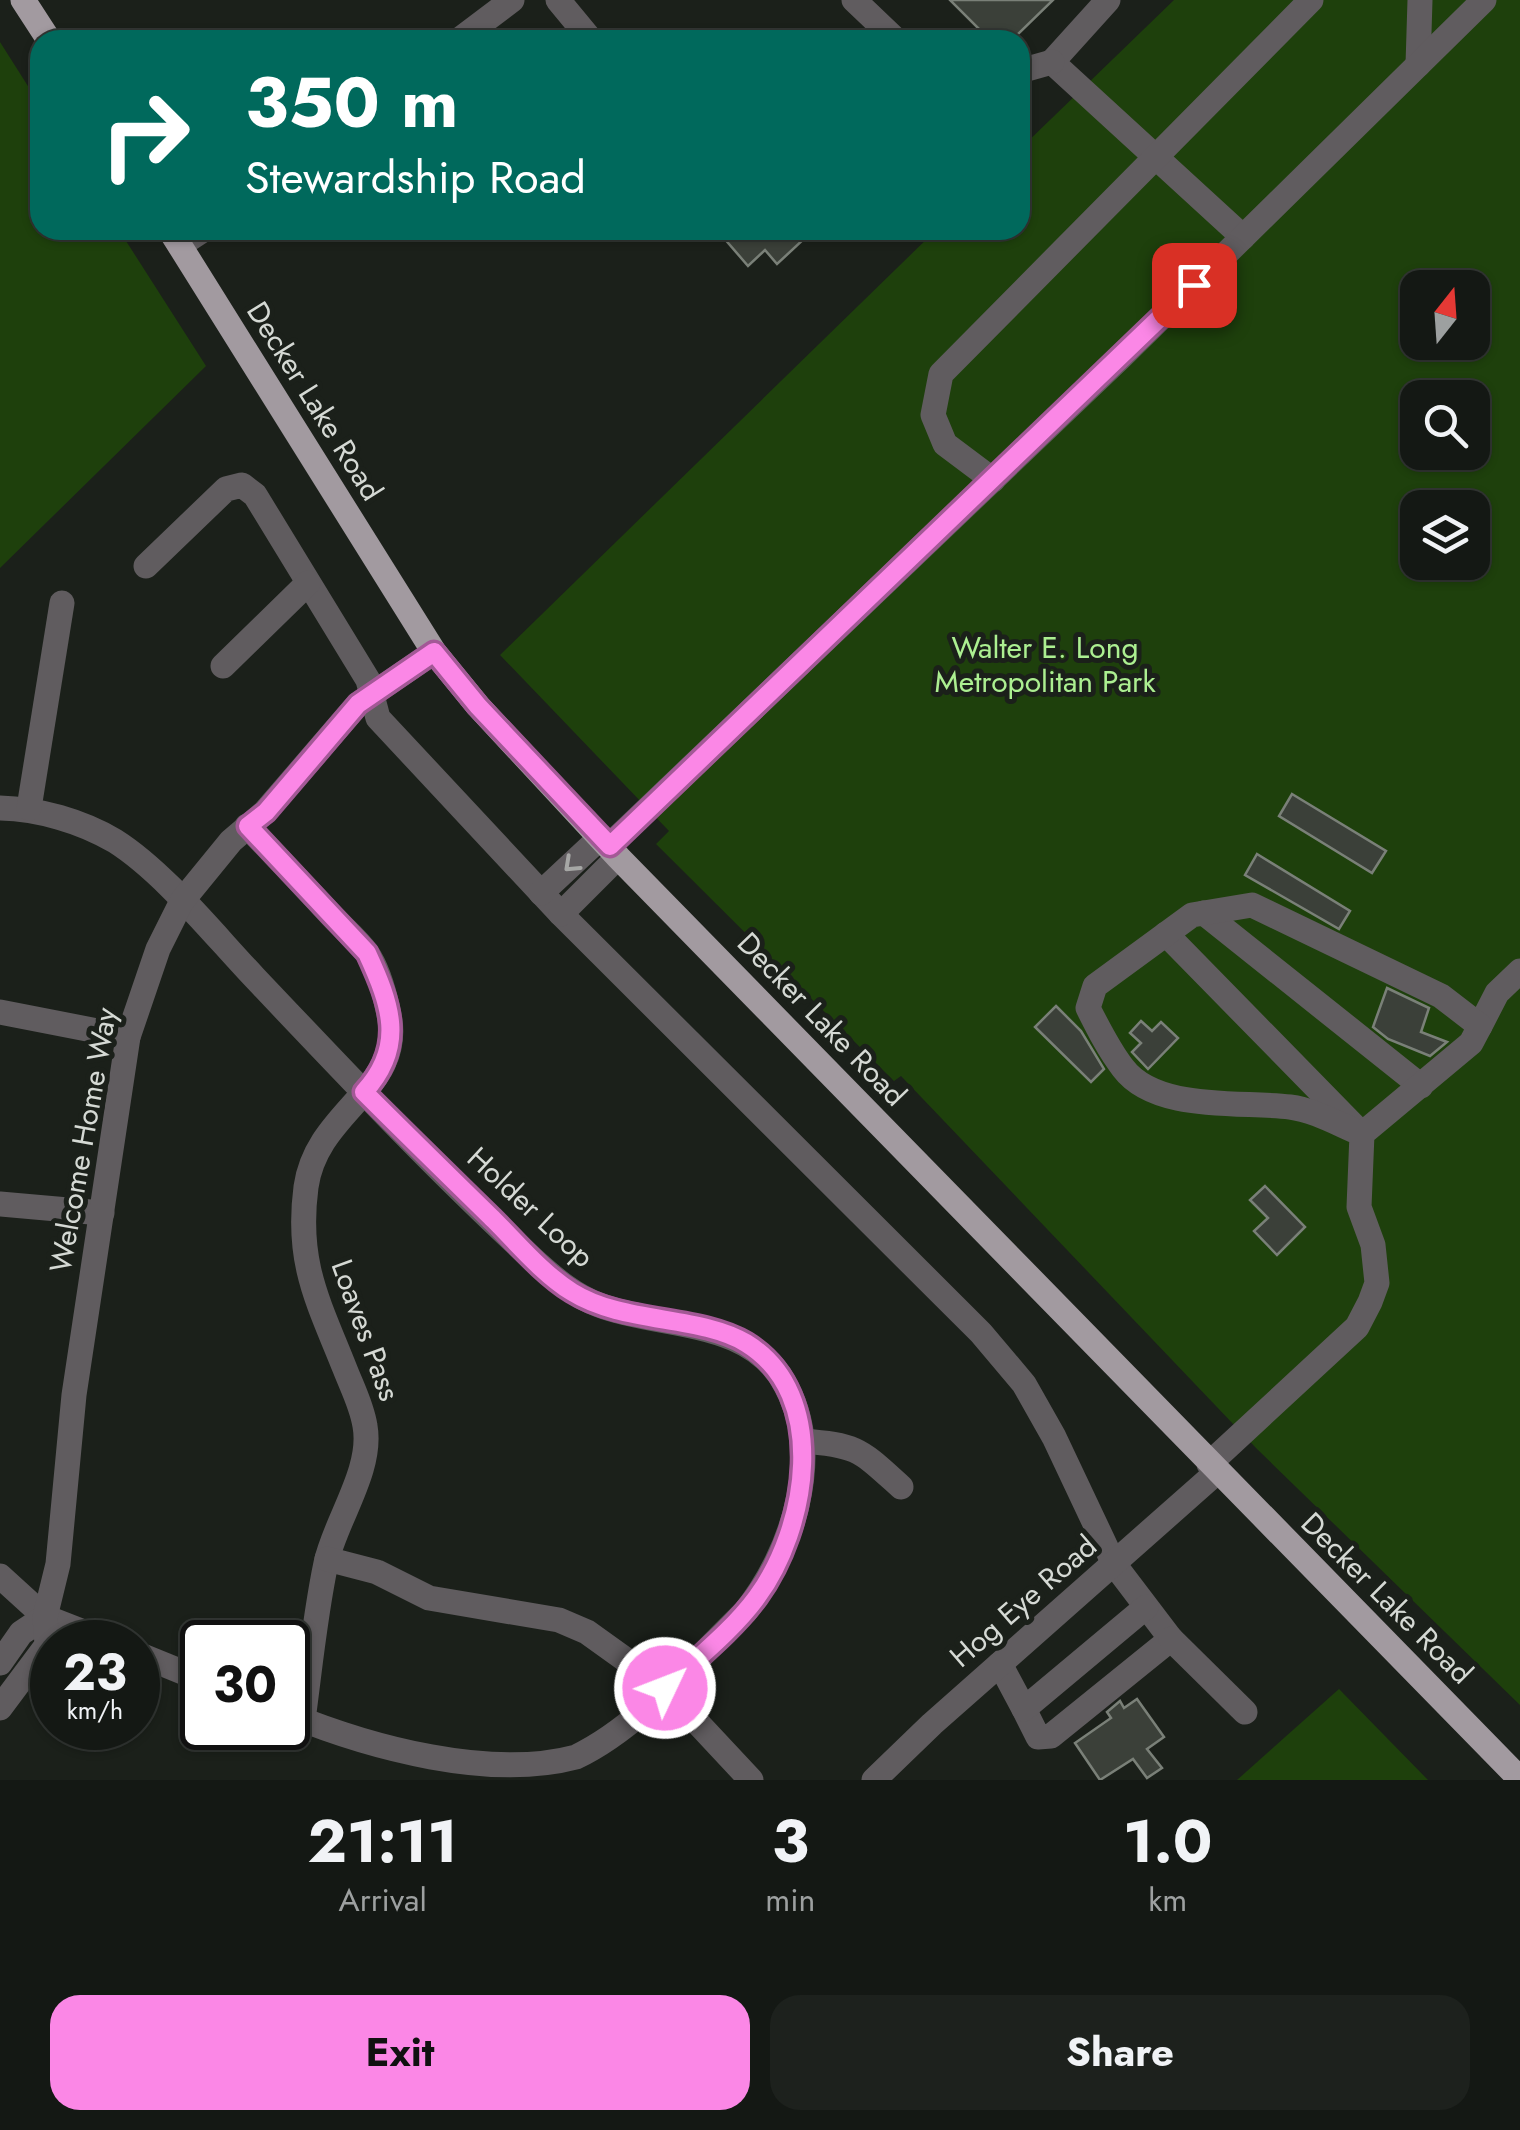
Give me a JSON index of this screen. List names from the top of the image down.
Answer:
{
  "streets": {
    "main road": ["Decker Lake Road"],
    "street": [
      "Welcome Home Way",
      "Holder Loop",
      "Loaves Pass",
      "Hog Eye Road"
    ]
  },
  "crossings": [
    ["Decker Lake Road", "Welcome Home Way"],
    ["Decker Lake Road", "Hog Eye Road"],
    ["Welcome Home Way", "Holder Loop"],
    ["Welcome Home Way", "Loaves Pass"],
    ["Holder Loop", "Loaves Pass"]
  ],
  "parks": ["Walter E. Long Metropolitan Park"],
  "north": "top",
  "page": {
    "turn": ["350 m", "Stewardship Road"],
    "speed": "23 km/h",
    "limit": "30",
    "eta": [
      "21:11",
      "Arrival",
      "3",
      "min",
      "1.0",
      "km"
    ],
    "buttons": ["Exit", "Share"]
  }
}
